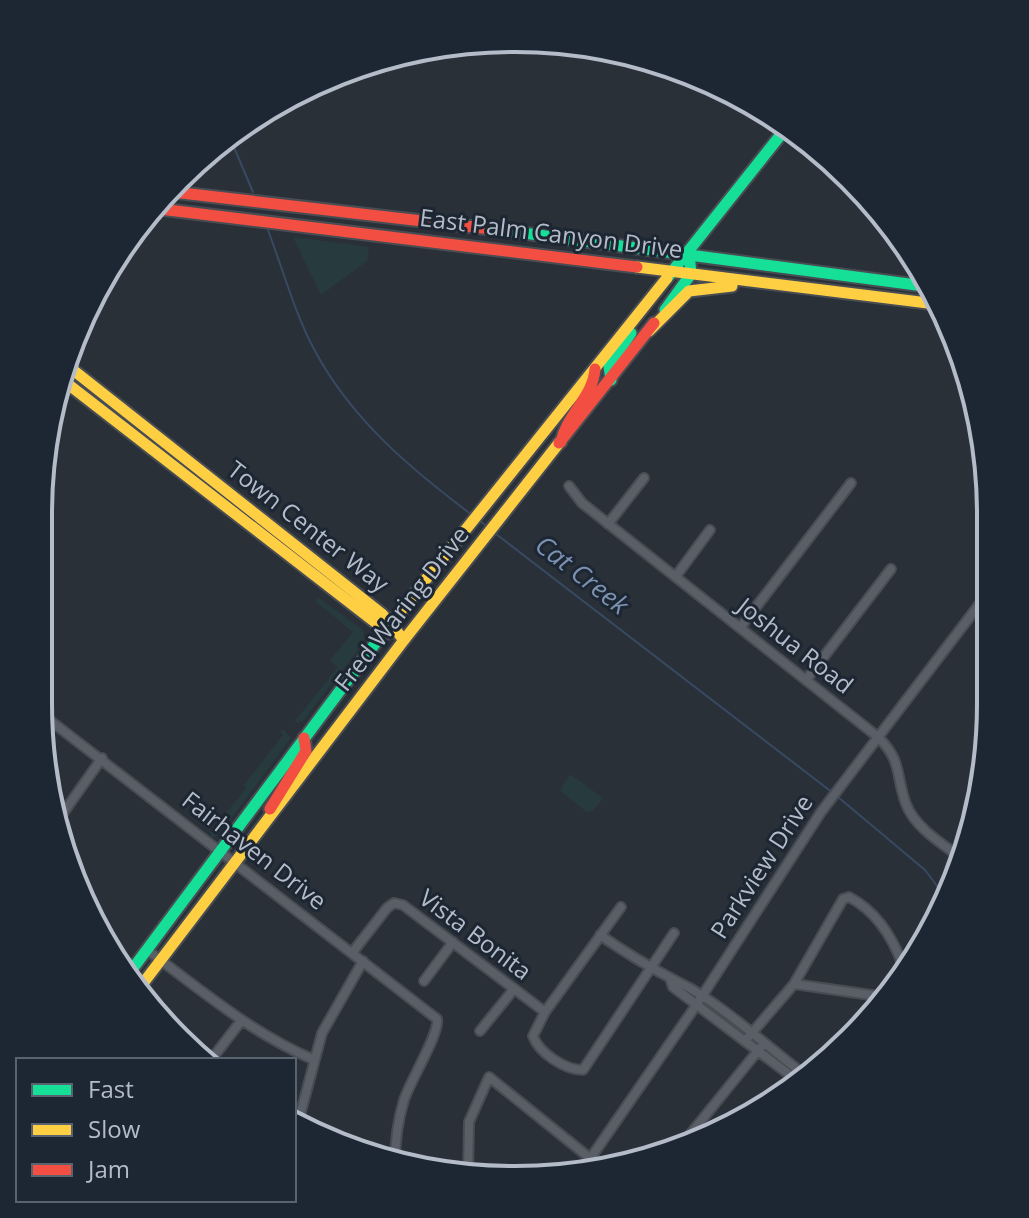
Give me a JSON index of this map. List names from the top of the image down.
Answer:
{
  "streets": {
    "main road": ["East Palm Canyon Drive", "Town Center Way", "Fred Waring Drive"],
    "street": [
      "Joshua Road",
      "Fairhaven Drive",
      "Parkview Drive",
      "Vista Bonita"
    ]
  },
  "crossings": [
    ["East Palm Canyon Drive", "Fred Waring Drive"],
    ["Town Center Way", "Fred Waring Drive"],
    ["Fred Waring Drive", "Fairhaven Drive"],
    ["Joshua Road", "Parkview Drive"],
    ["Fairhaven Drive", "Vista Bonita"]
  ],
  "water": ["Cat Creek"],
  "legend": ["Fast", "Slow", "Jam"]
}
